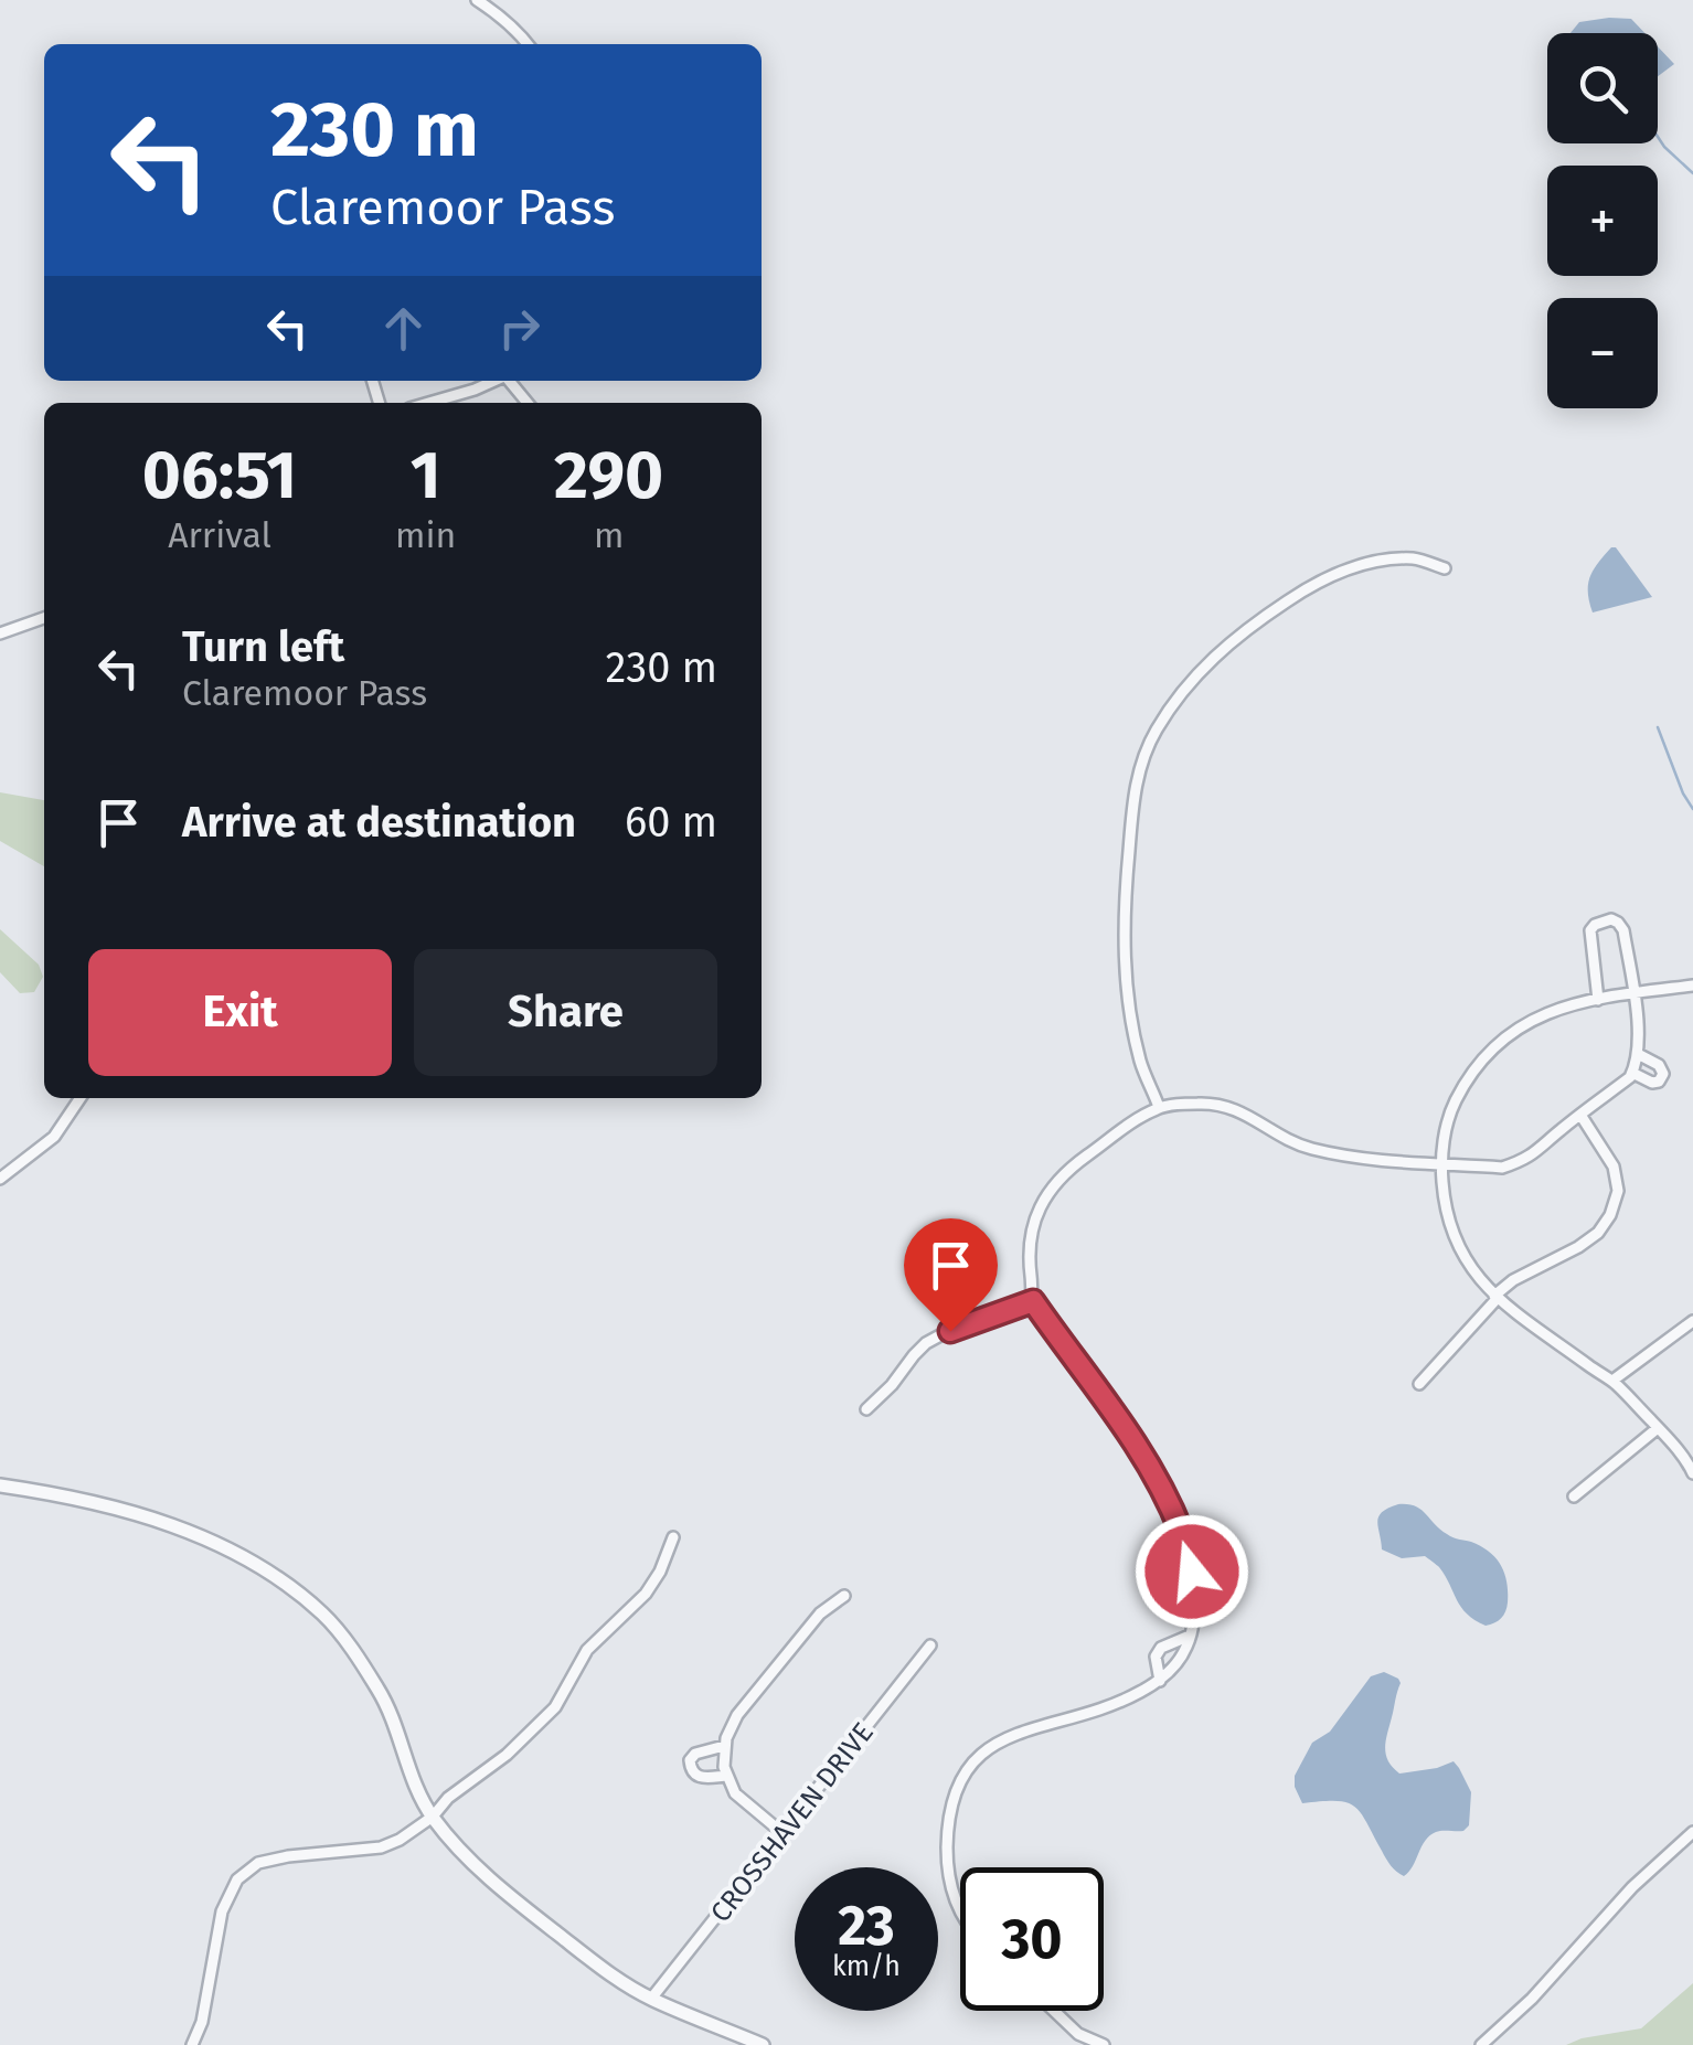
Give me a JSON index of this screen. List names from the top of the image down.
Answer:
{
  "streets": {
    "street": ["CROSSHAVEN DRIVE"]
  },
  "page": {
    "map_buttons": ["+", "−"],
    "turn": ["230 m", "Claremoor Pass"],
    "eta": [
      "06:51",
      "Arrival",
      "1",
      "min",
      "290",
      "m"
    ],
    "list": [
      {
        "name": "Turn left",
        "note": "Claremoor Pass",
        "value": "230 m"
      },
      {
        "name": "Arrive at destination",
        "value": "60 m"
      }
    ],
    "buttons": ["Exit", "Share"],
    "speed": "23 km/h",
    "limit": "30"
  }
}
